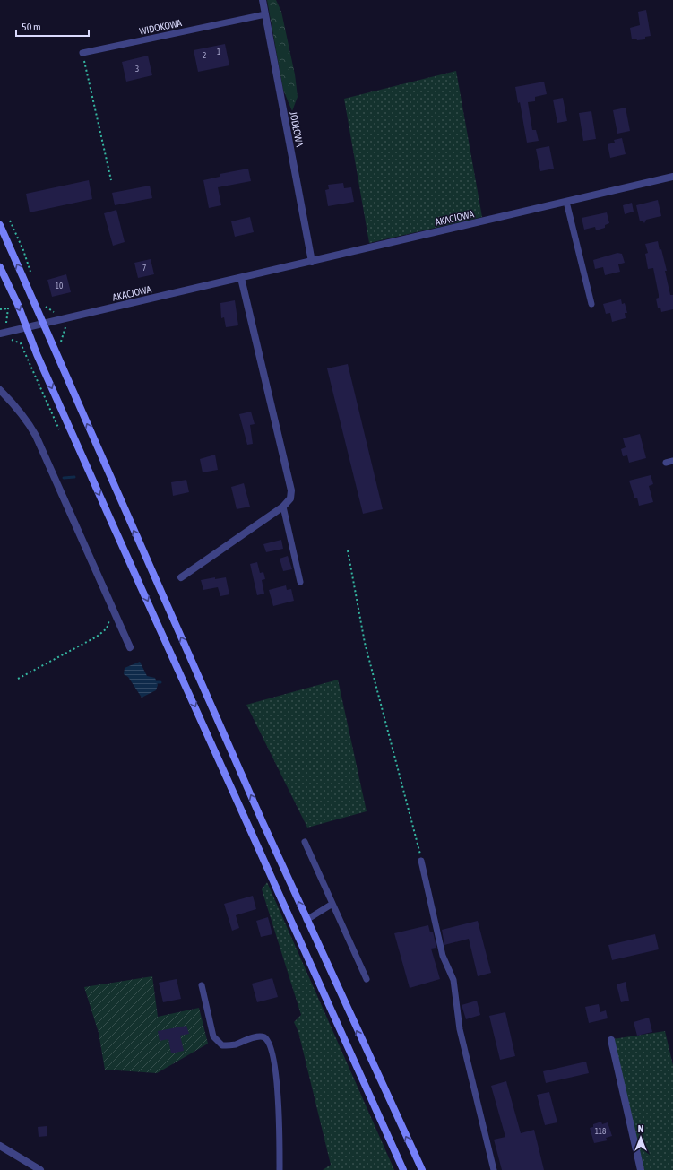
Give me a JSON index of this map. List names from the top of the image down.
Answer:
{
  "streets": {
    "street": ["JODŁOWA", "AKACJOWA"],
    "lane": ["WIDOKOWA"]
  },
  "crossings": [
    ["WIDOKOWA", "JODŁOWA"],
    ["JODŁOWA", "AKACJOWA"]
  ],
  "house_numbers": [
    "1",
    "2",
    "3",
    "7",
    "10",
    "118"
  ],
  "scale_bar": "50 m",
  "north": "top"
}
